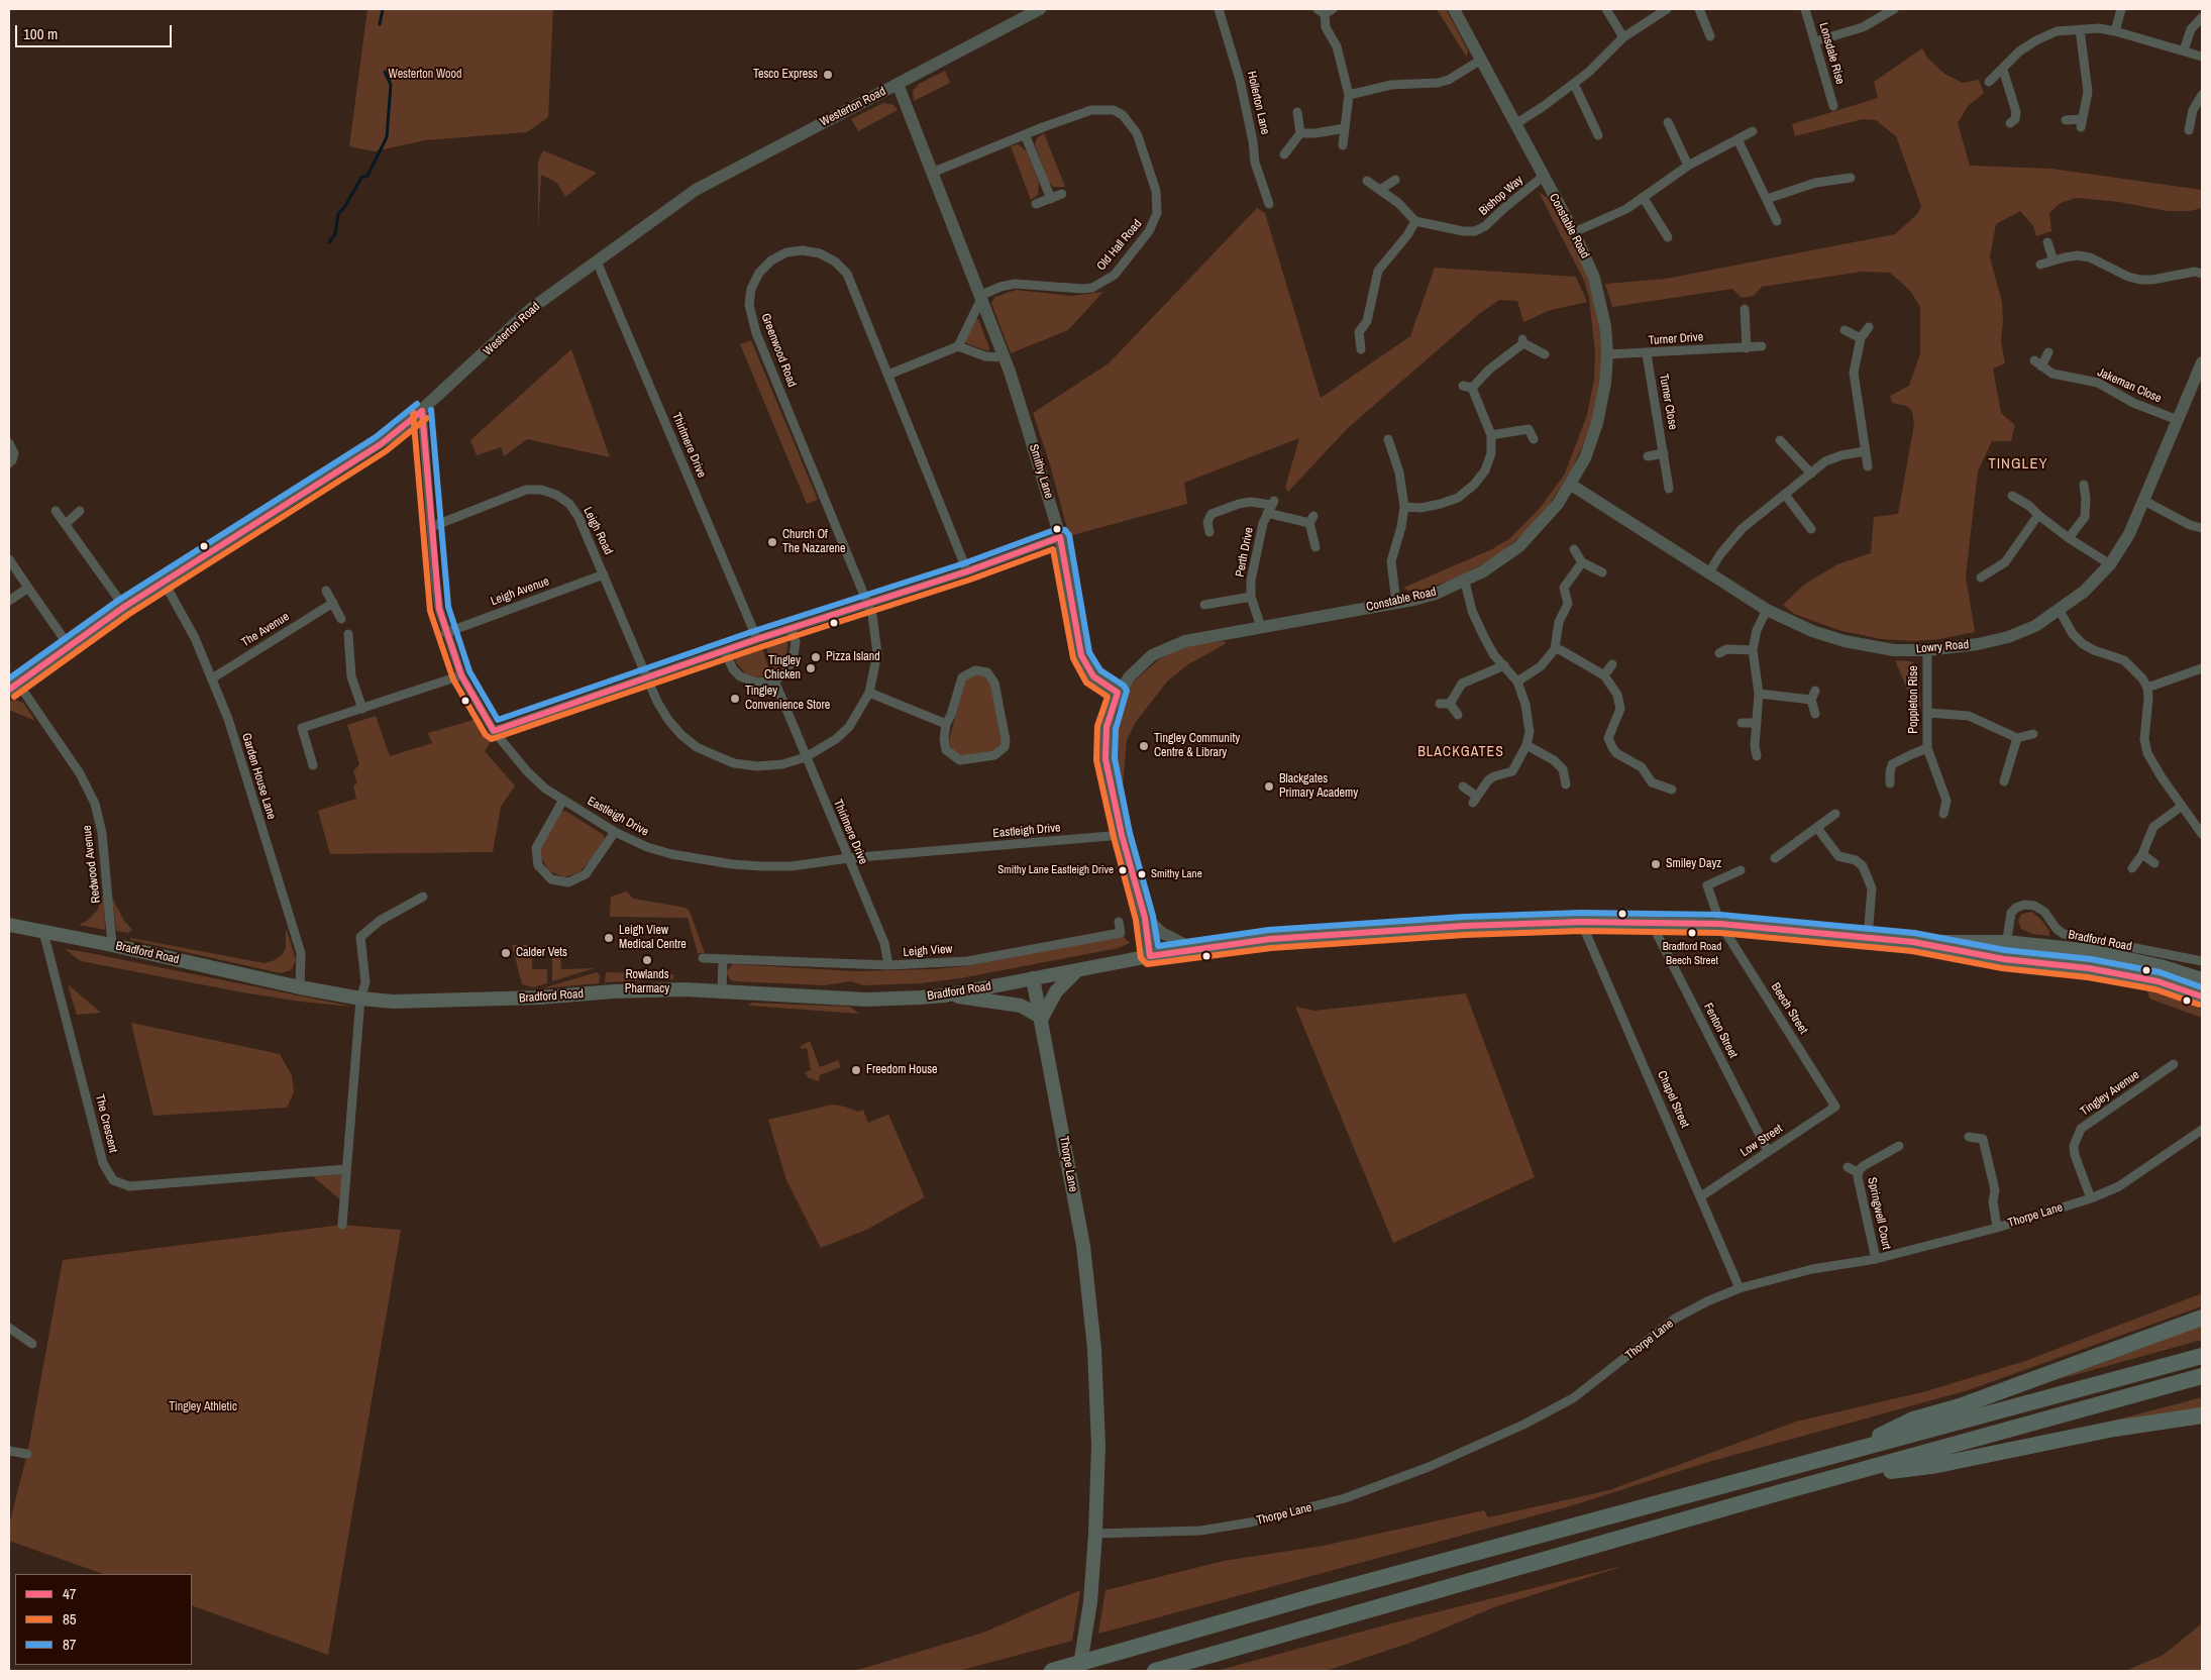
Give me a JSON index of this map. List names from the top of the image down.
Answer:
{
  "streets": {
    "main road": ["Bradford Road", "Thorpe Lane"],
    "street": [
      "Lonsdale Rise",
      "Hollerton Lane",
      "Westerton Road",
      "Bishop Way",
      "Constable Road",
      "Old Hall Road",
      "Turner Drive",
      "Greenwood Road",
      "Jakeman Close",
      "Turner Close",
      "Thirlmere Drive",
      "Smithy Lane",
      "Leigh Road",
      "Perth Drive",
      "Leigh Avenue",
      "The Avenue",
      "Lowry Road",
      "Poppleton Rise",
      "Garden House Lane",
      "Eastleigh Drive",
      "Redwood Avenue",
      "Leigh View",
      "Beech Street",
      "Fenton Street",
      "Tingley Avenue",
      "Chapel Street",
      "The Crescent",
      "Low Street",
      "Springwell Court"
    ]
  },
  "crossings": [
    ["Westerton Road", "Thirlmere Drive"],
    ["Westerton Road", "Smithy Lane"],
    ["Westerton Road", "Garden House Lane"],
    ["Westerton Road", "Eastleigh Drive"],
    ["Westerton Road", "Redwood Avenue"],
    ["Bishop Way", "Constable Road"],
    ["Constable Road", "Turner Drive"],
    ["Constable Road", "Smithy Lane"],
    ["Constable Road", "Perth Drive"],
    ["Constable Road", "Lowry Road"],
    ["Old Hall Road", "Smithy Lane"],
    ["Turner Drive", "Turner Close"],
    ["Greenwood Road", "Thirlmere Drive"],
    ["Greenwood Road", "Leigh Road"],
    ["Jakeman Close", "Lowry Road"],
    ["Thirlmere Drive", "Leigh Road"],
    ["Thirlmere Drive", "Eastleigh Drive"],
    ["Thirlmere Drive", "Leigh View"],
    ["Leigh Road", "Leigh Avenue"],
    ["Leigh Road", "Eastleigh Drive"],
    ["Leigh Avenue", "Eastleigh Drive"],
    ["The Avenue", "Garden House Lane"],
    ["Lowry Road", "Poppleton Rise"],
    ["Garden House Lane", "Bradford Road"],
    ["Redwood Avenue", "Bradford Road"],
    ["Bradford Road", "Beech Street"],
    ["Bradford Road", "Fenton Street"],
    ["Bradford Road", "Chapel Street"],
    ["Bradford Road", "The Crescent"],
    ["Bradford Road", "Thorpe Lane"],
    ["Beech Street", "Low Street"],
    ["Fenton Street", "Low Street"],
    ["Tingley Avenue", "Thorpe Lane"],
    ["Chapel Street", "Low Street"],
    ["Chapel Street", "Thorpe Lane"],
    ["Thorpe Lane", "Springwell Court"]
  ],
  "districts": ["TINGLEY", "BLACKGATES"],
  "parks": ["Westerton Wood", "Tingley Athletic"],
  "places": [
    "Tesco Express",
    "Church Of The Nazarene",
    "Pizza Island",
    "Tingley Chicken",
    "Tingley Convenience Store",
    "Tingley Community Centre & Library",
    "Blackgates Primary Academy",
    "Smiley Dayz",
    "Smithy Lane Eastleigh Drive",
    "Smithy Lane",
    "Bradford Road Beech Street",
    "Leigh View Medical Centre",
    "Calder Vets",
    "Rowlands Pharmacy",
    "Freedom House"
  ],
  "lines": ["transit line 87", "transit line 47", "transit line 85"],
  "legend": ["47", "85", "87"],
  "scale_bar": "100 m"
}
